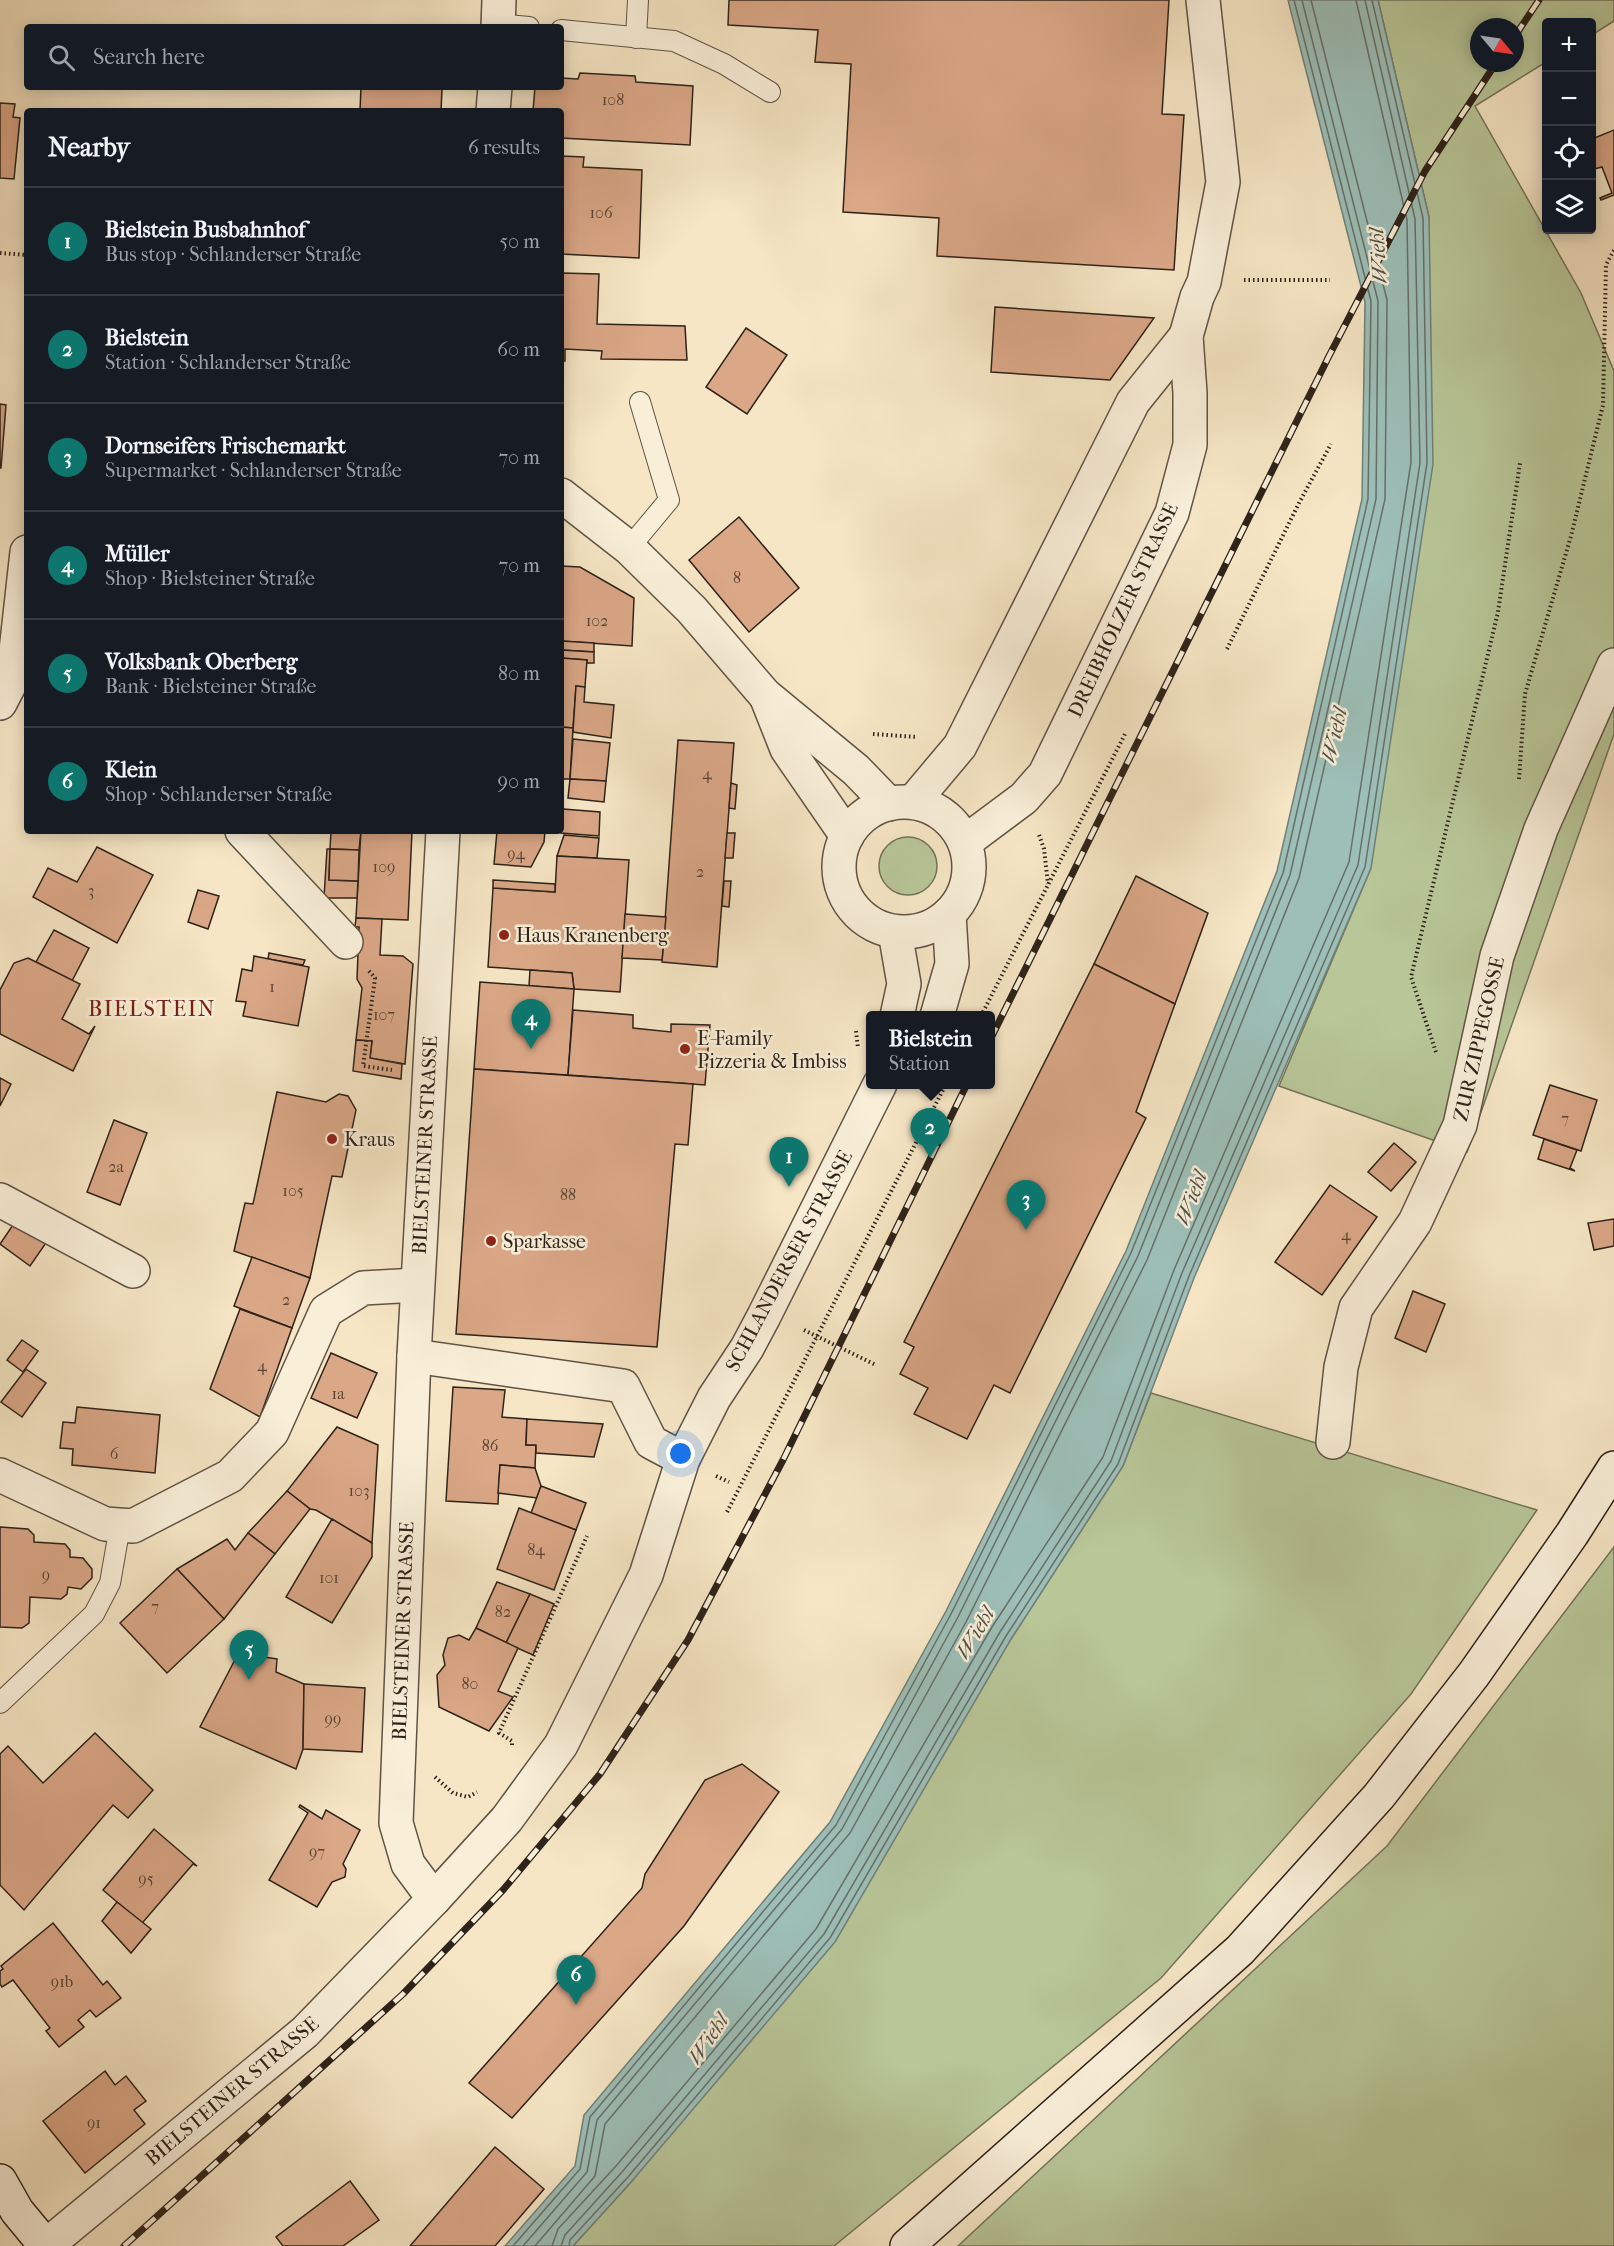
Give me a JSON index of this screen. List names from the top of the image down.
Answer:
{
  "streets": {
    "street": [
      "DREIBHOLZER STRASSE",
      "ZUR ZIPPEGOSSE",
      "BIELSTEINER STRASSE",
      "SCHLANDERSER STRASSE"
    ]
  },
  "crossings": [
    ["BIELSTEINER STRASSE", "SCHLANDERSER STRASSE"]
  ],
  "districts": ["BIELSTEIN"],
  "water": ["Wiehl"],
  "places": [
    "Haus Kranenberg",
    "E-Family Pizzeria & Imbiss",
    "Kraus",
    "Sparkasse"
  ],
  "house_numbers": [
    "108",
    "106",
    "8",
    "102",
    "4",
    "94",
    "109",
    "2",
    "3",
    "1",
    "107",
    "7",
    "2a",
    "105",
    "88",
    "4",
    "2",
    "4",
    "1a",
    "86",
    "6",
    "103",
    "84",
    "9",
    "101",
    "7",
    "82",
    "80",
    "99",
    "97",
    "95",
    "91b",
    "91"
  ],
  "north": "bottom right",
  "page": {
    "map_buttons": ["+", "−"],
    "search": "Search here",
    "heading": ["Nearby", "6 results"],
    "list": [
      {
        "mark": "1",
        "name": "Bielstein Busbahnhof",
        "note": "Bus stop · Schlanderser Straße",
        "value": "50 m"
      },
      {
        "mark": "2",
        "name": "Bielstein",
        "note": "Station · Schlanderser Straße",
        "value": "60 m"
      },
      {
        "mark": "3",
        "name": "Dornseifers Frischemarkt",
        "note": "Supermarket · Schlanderser Straße",
        "value": "70 m"
      },
      {
        "mark": "4",
        "name": "Müller",
        "note": "Shop · Bielsteiner Straße",
        "value": "70 m"
      },
      {
        "mark": "5",
        "name": "Volksbank Oberberg",
        "note": "Bank · Bielsteiner Straße",
        "value": "80 m"
      },
      {
        "mark": "6",
        "name": "Klein",
        "note": "Shop · Schlanderser Straße",
        "value": "90 m"
      }
    ],
    "pins": [
      "4",
      "2",
      "1",
      "3",
      "5",
      "6"
    ],
    "popup": ["Bielstein", "Station"]
  }
}
